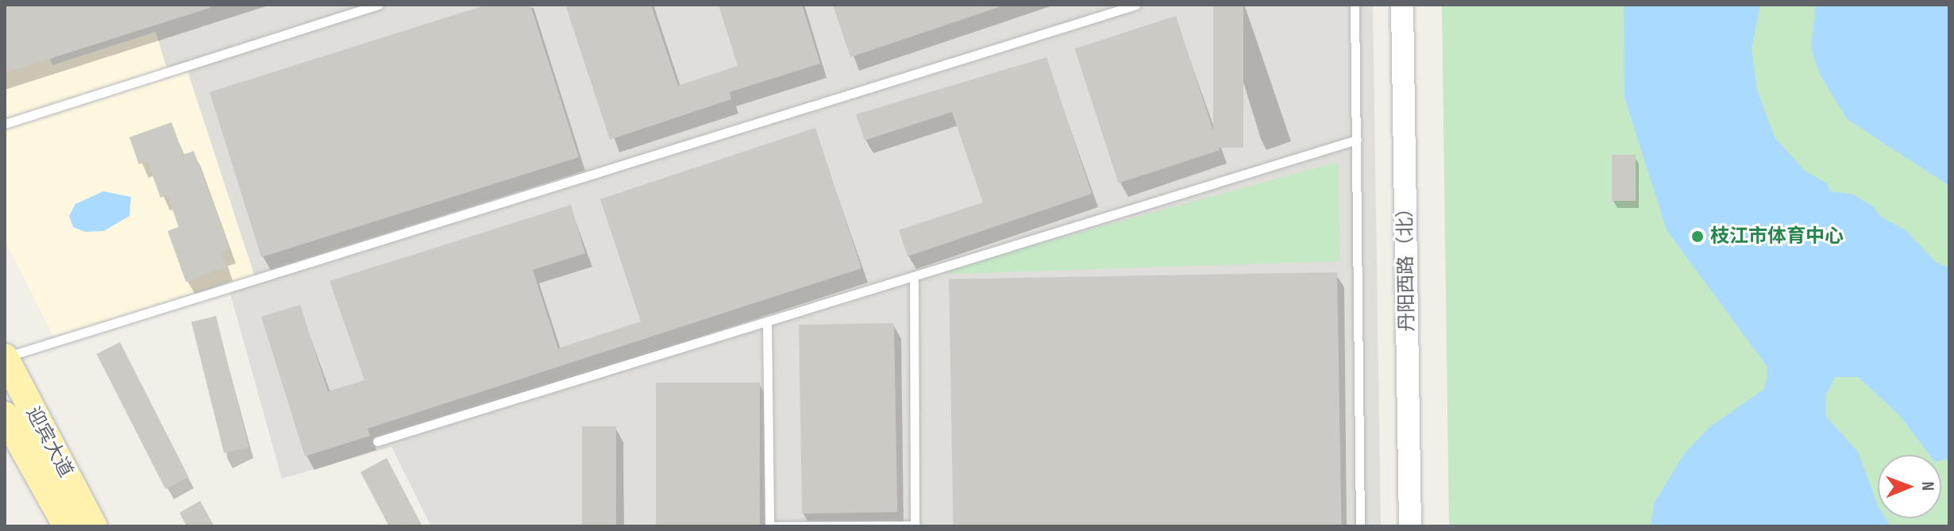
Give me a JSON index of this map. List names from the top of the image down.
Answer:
{
  "streets": {
    "main road": ["迎宾大道"],
    "street": ["丹阳西路（北）"]
  },
  "places": ["枝江市体育中心"],
  "north": "right"
}
